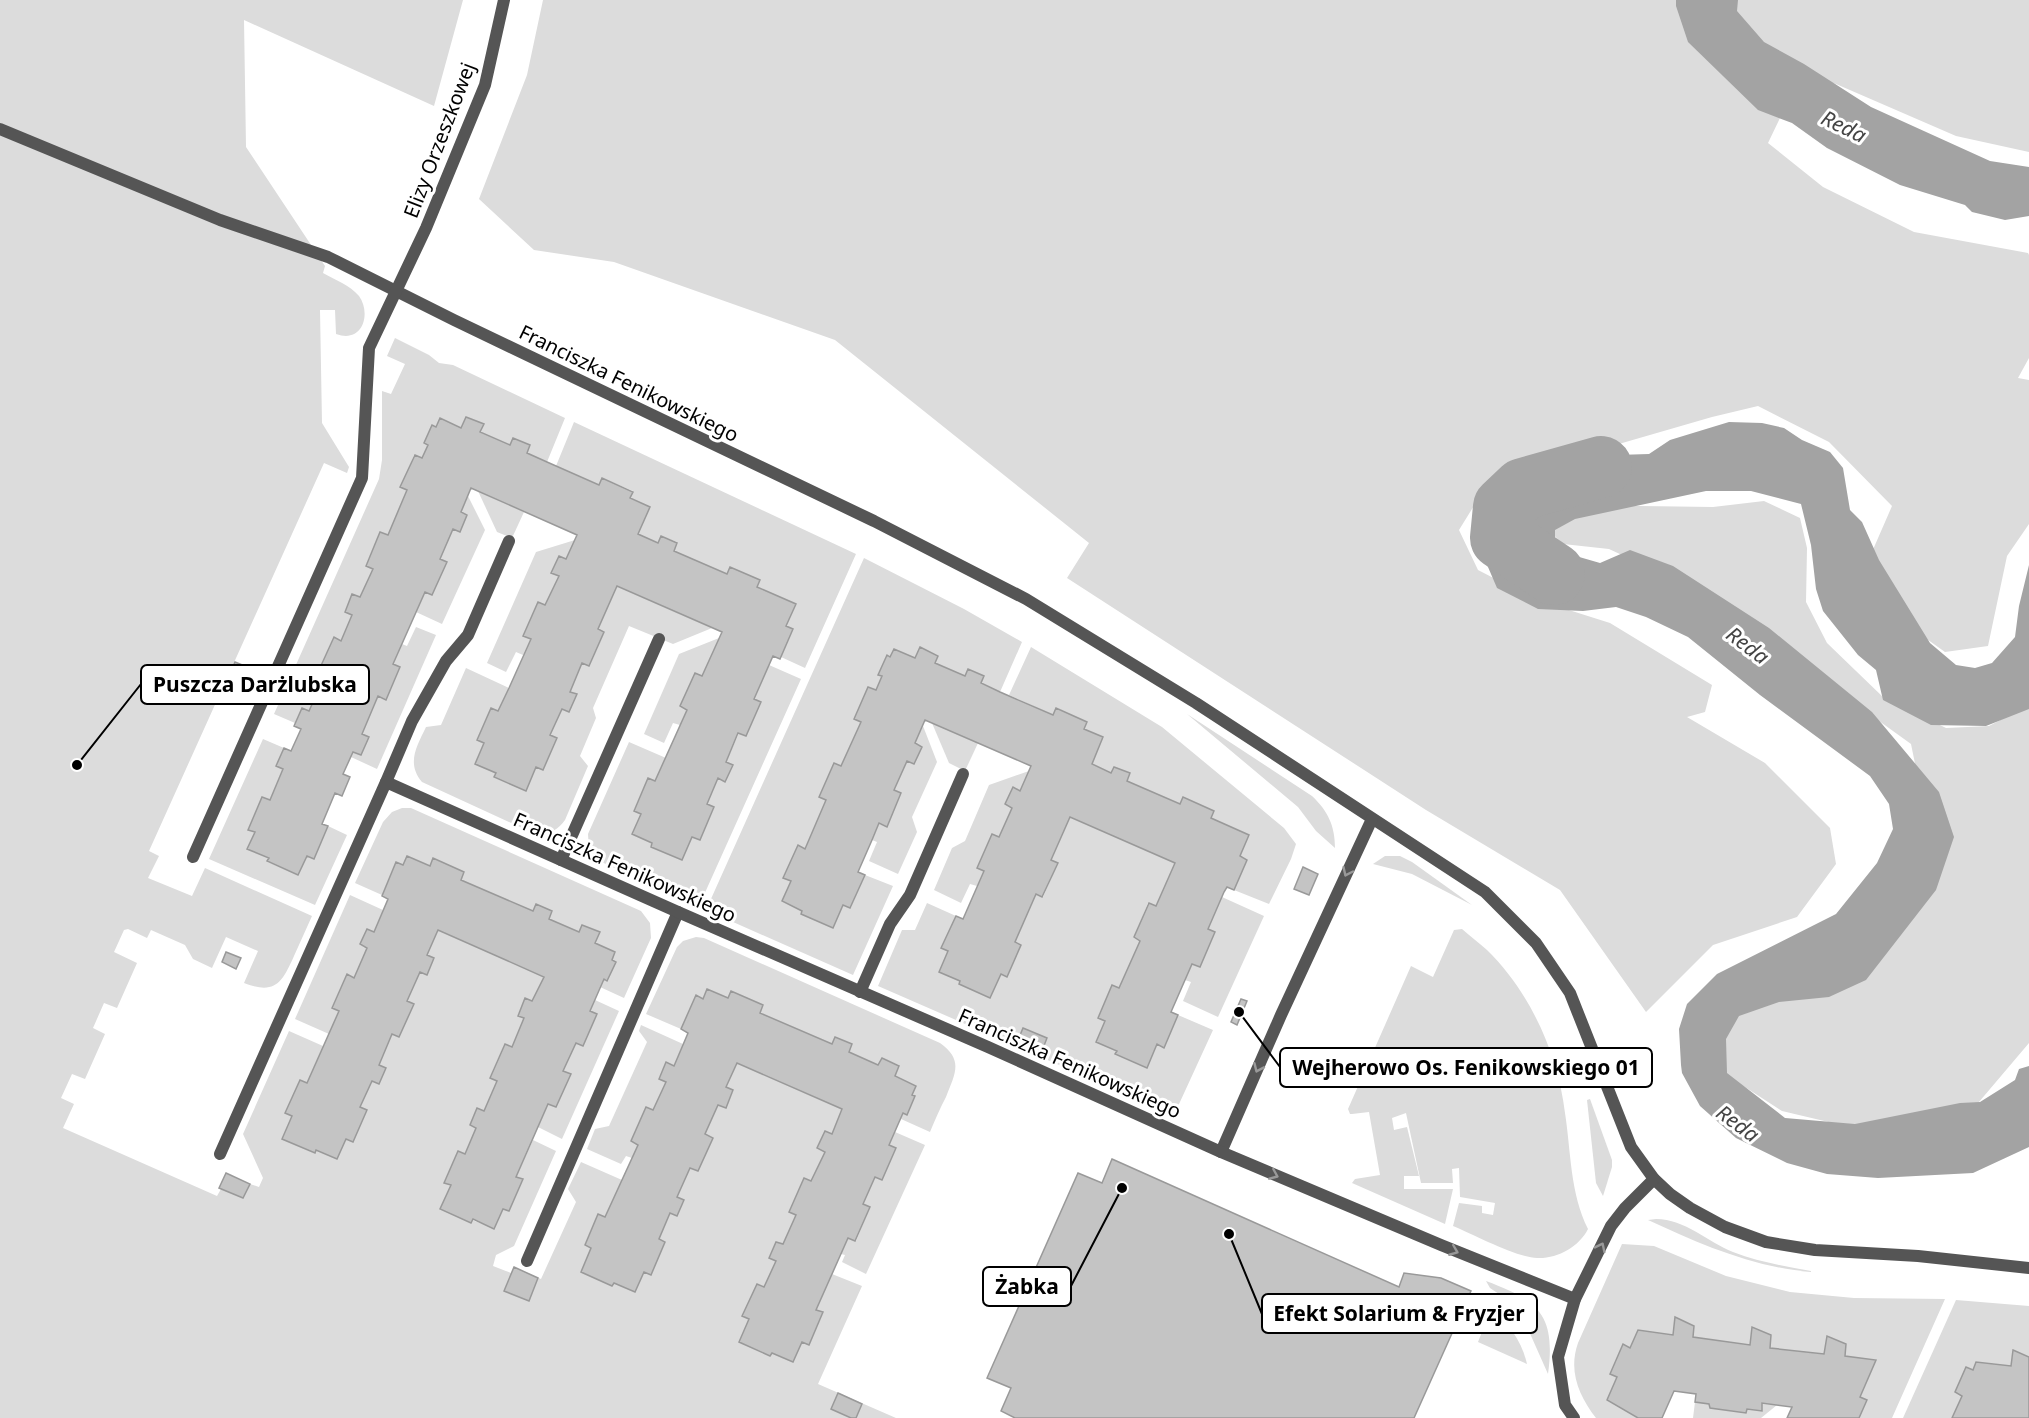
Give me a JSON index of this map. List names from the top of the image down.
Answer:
{
  "streets": {
    "street": ["Elizy Orzeszkowej", "Franciszka Fenikowskiego"]
  },
  "crossings": [
    ["Elizy Orzeszkowej", "Franciszka Fenikowskiego"]
  ],
  "water": ["Reda"],
  "places": [
    "Puszcza Darżlubska",
    "Wejherowo Os. Fenikowskiego 01",
    "Żabka",
    "Efekt Solarium & Fryzjer"
  ]
}
